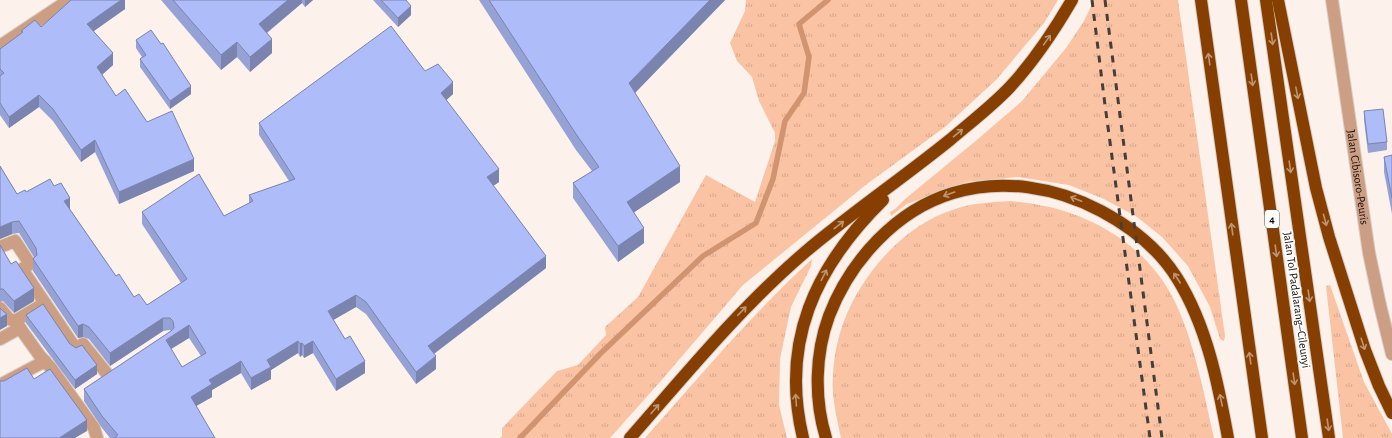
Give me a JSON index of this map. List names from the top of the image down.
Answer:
{
  "streets": {
    "highway": ["4", "Jalan Tol Padalarang–Cileunyi"],
    "street": ["Jalan Cibisoro-Peuris"]
  }
}
